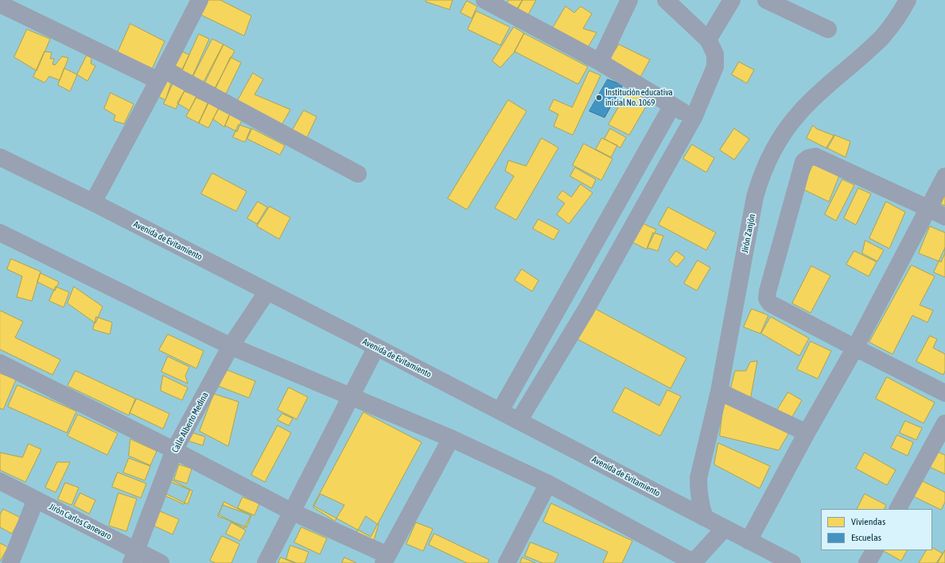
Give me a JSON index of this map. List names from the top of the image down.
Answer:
{
  "streets": {
    "street": [
      "Jirón Zanjón",
      "Avenida de Evitamiento",
      "Calle Alberto Medina",
      "Jirón Carlos Canevaro"
    ]
  },
  "crossings": [
    ["Jirón Zanjón", "Avenida de Evitamiento"],
    ["Avenida de Evitamiento", "Calle Alberto Medina"],
    ["Calle Alberto Medina", "Jirón Carlos Canevaro"]
  ],
  "places": ["Institución educativa inicial No. 1069"],
  "legend": ["Viviendas", "Escuelas"]
}
